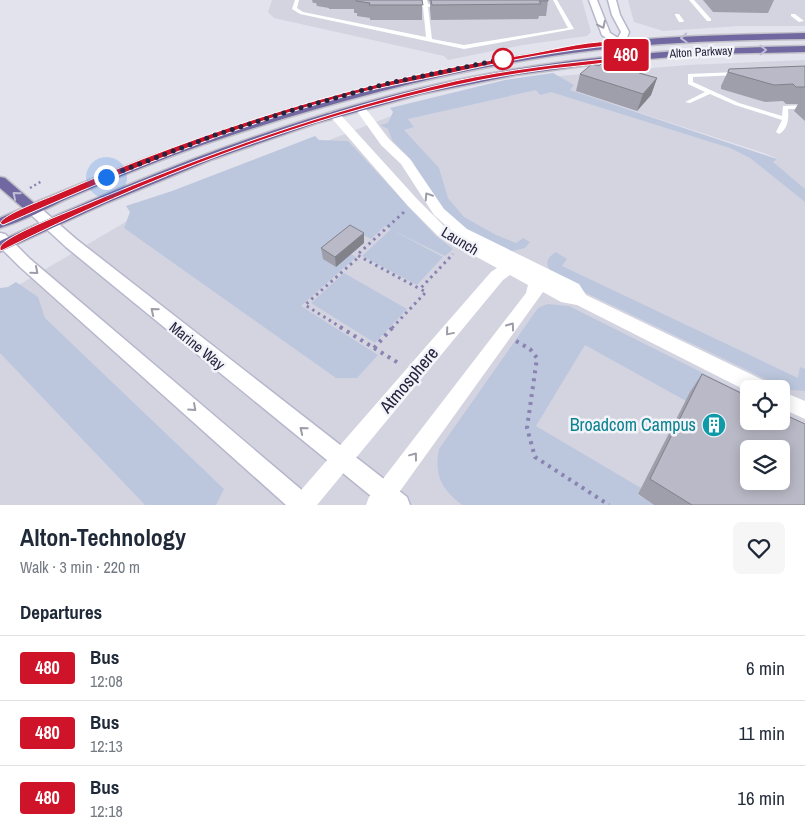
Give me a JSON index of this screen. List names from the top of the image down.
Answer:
{
  "streets": {
    "main road": ["Alton Parkway", "Marine Way"],
    "street": ["Launch", "Atmosphere"]
  },
  "crossings": [
    ["Alton Parkway", "Launch"],
    ["Alton Parkway", "Marine Way"],
    ["Launch", "Atmosphere"],
    ["Marine Way", "Atmosphere"]
  ],
  "one_way": ["Marine Way"],
  "places": {
    "building": ["Broadcom Campus"]
  },
  "lines": ["bus line 480"],
  "page": {
    "on_map": "480",
    "heading": [
      ["Alton-Technology", "Walk · 3 min · 220 m"],
      "Departures"
    ],
    "list": [
      {
        "mark": "480",
        "name": "Bus",
        "note": "12:08",
        "value": "6 min"
      },
      {
        "mark": "480",
        "name": "Bus",
        "note": "12:13",
        "value": "11 min"
      },
      {
        "mark": "480",
        "name": "Bus",
        "note": "12:18",
        "value": "16 min"
      }
    ]
  }
}
